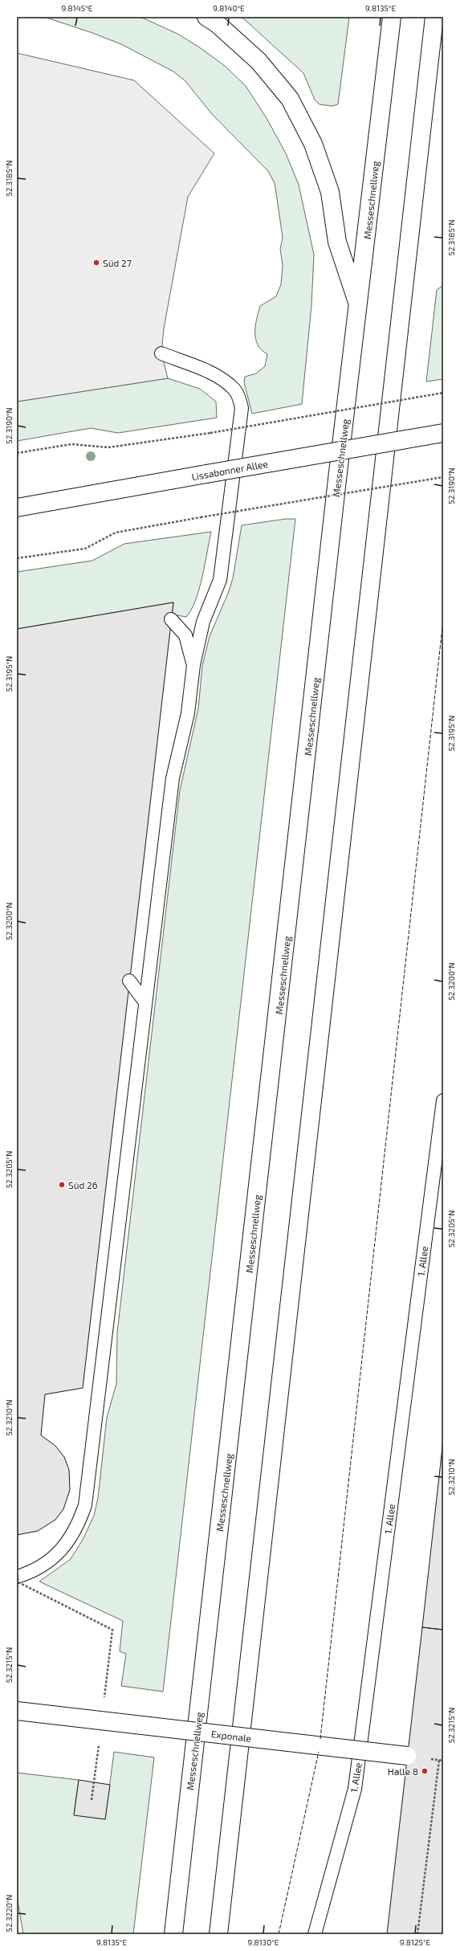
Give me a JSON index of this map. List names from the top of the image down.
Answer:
{
  "streets": {
    "main road": ["Messeschnellweg", "Lissabonner Allee", "Exponale"],
    "lane": ["1. Allee"]
  },
  "places": ["Süd 27", "Süd 26", "Halle 8"],
  "coordinates": [
    "9.8145°E",
    "9.8140°E",
    "9.8135°E",
    "52.3185°N",
    "52.3190°N",
    "52.3195°N",
    "52.3200°N",
    "52.3205°N",
    "52.3210°N",
    "52.3215°N",
    "52.3220°N",
    "9.8130°E",
    "9.8125°E"
  ]
}
